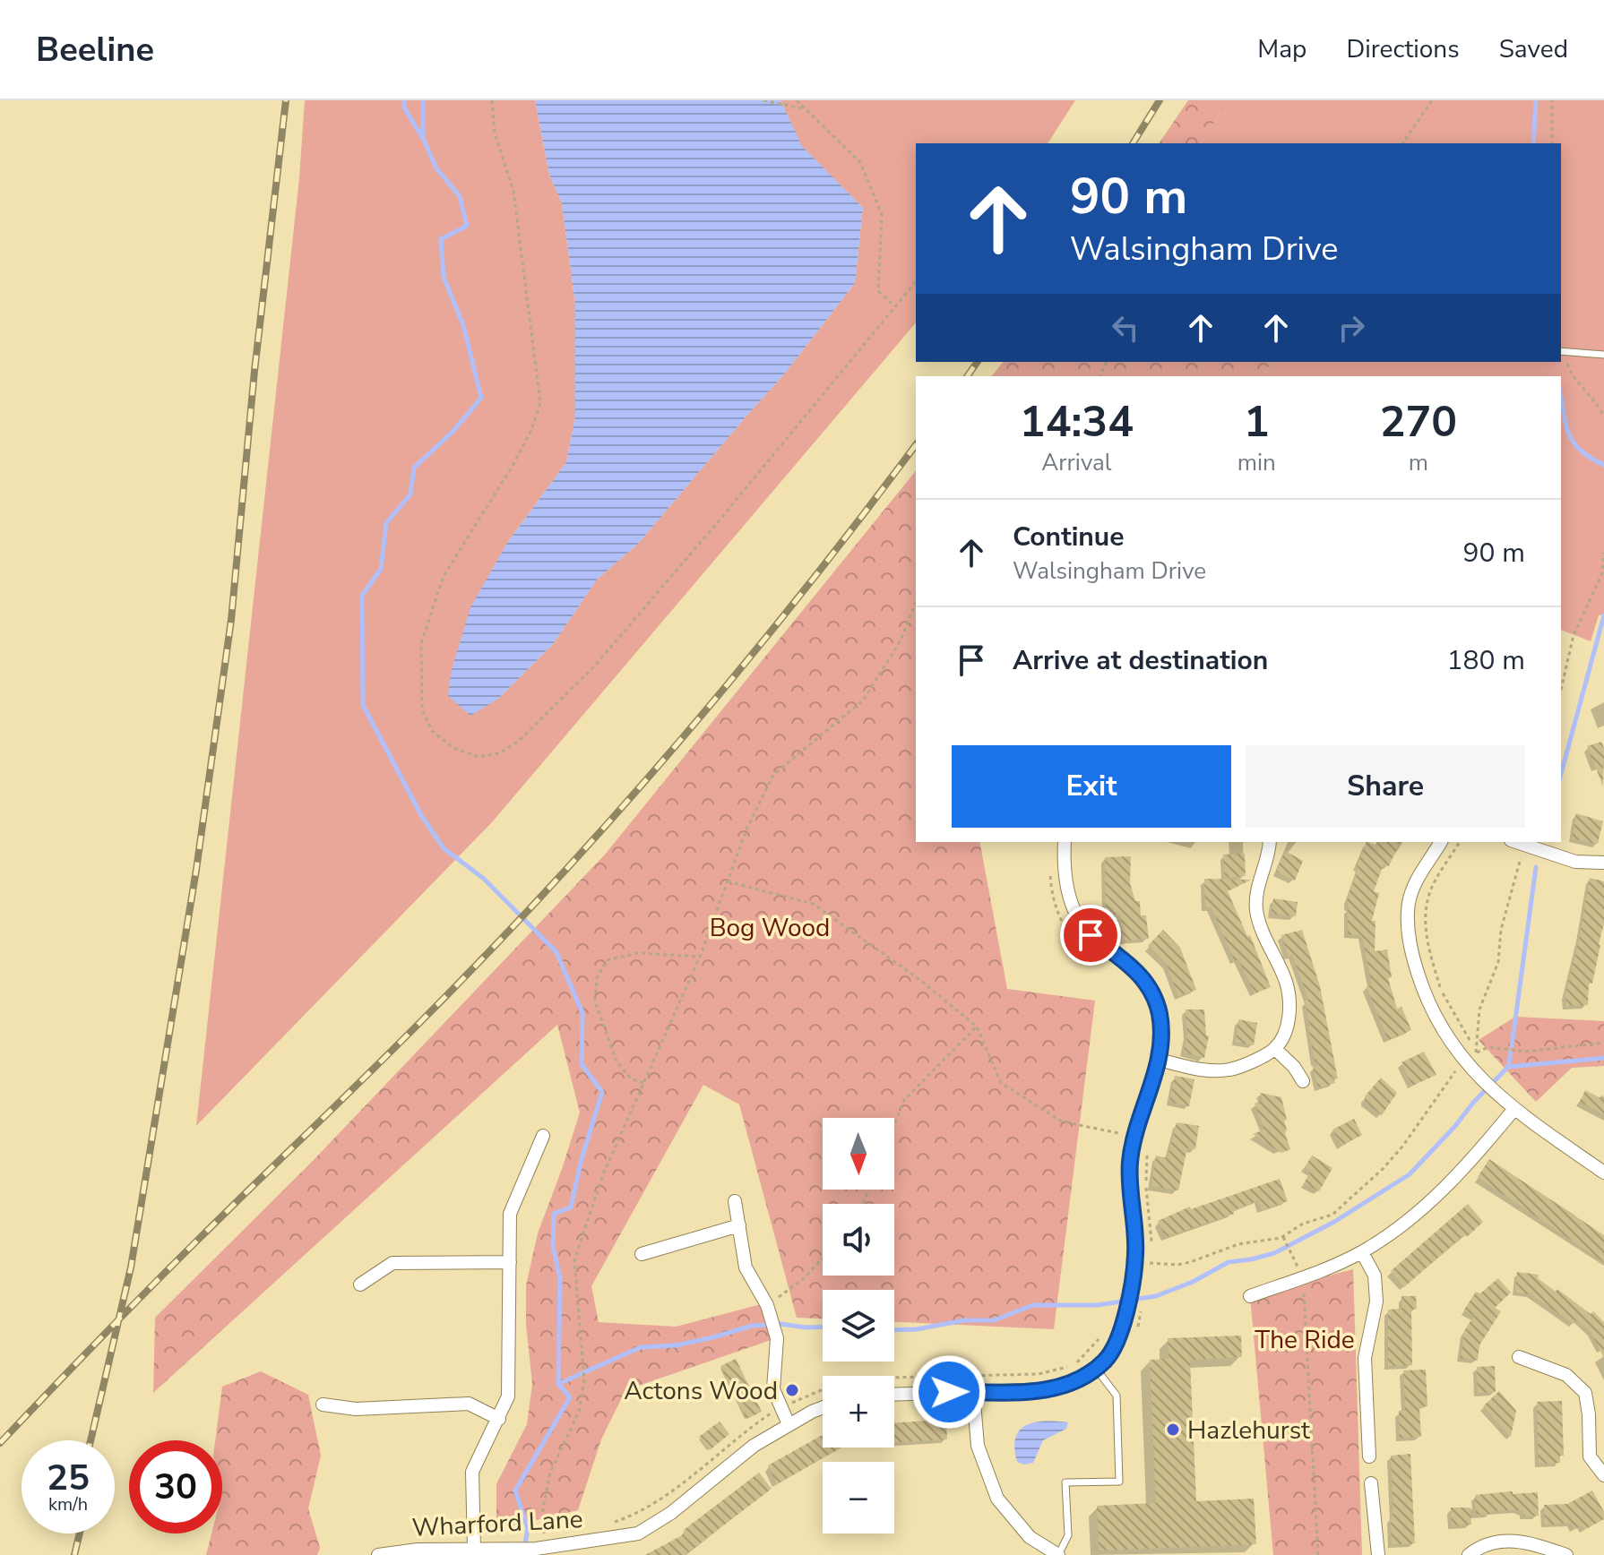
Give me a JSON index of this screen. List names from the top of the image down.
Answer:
{
  "streets": {
    "street": ["Wharford Lane"]
  },
  "parks": ["Bog Wood", "The Ride"],
  "places": ["Actons Wood", "Hazlehurst"],
  "north": "bottom",
  "page": {
    "header": "Beeline",
    "nav": ["Map", "Directions", "Saved"],
    "turn": ["90 m", "Walsingham Drive"],
    "eta": [
      "14:34",
      "Arrival",
      "1",
      "min",
      "270",
      "m"
    ],
    "list": [
      {
        "name": "Continue",
        "note": "Walsingham Drive",
        "value": "90 m"
      },
      {
        "name": "Arrive at destination",
        "value": "180 m"
      }
    ],
    "buttons": ["Exit", "Share"],
    "map_buttons": ["+", "−"],
    "speed": "25 km/h",
    "limit": "30"
  }
}
